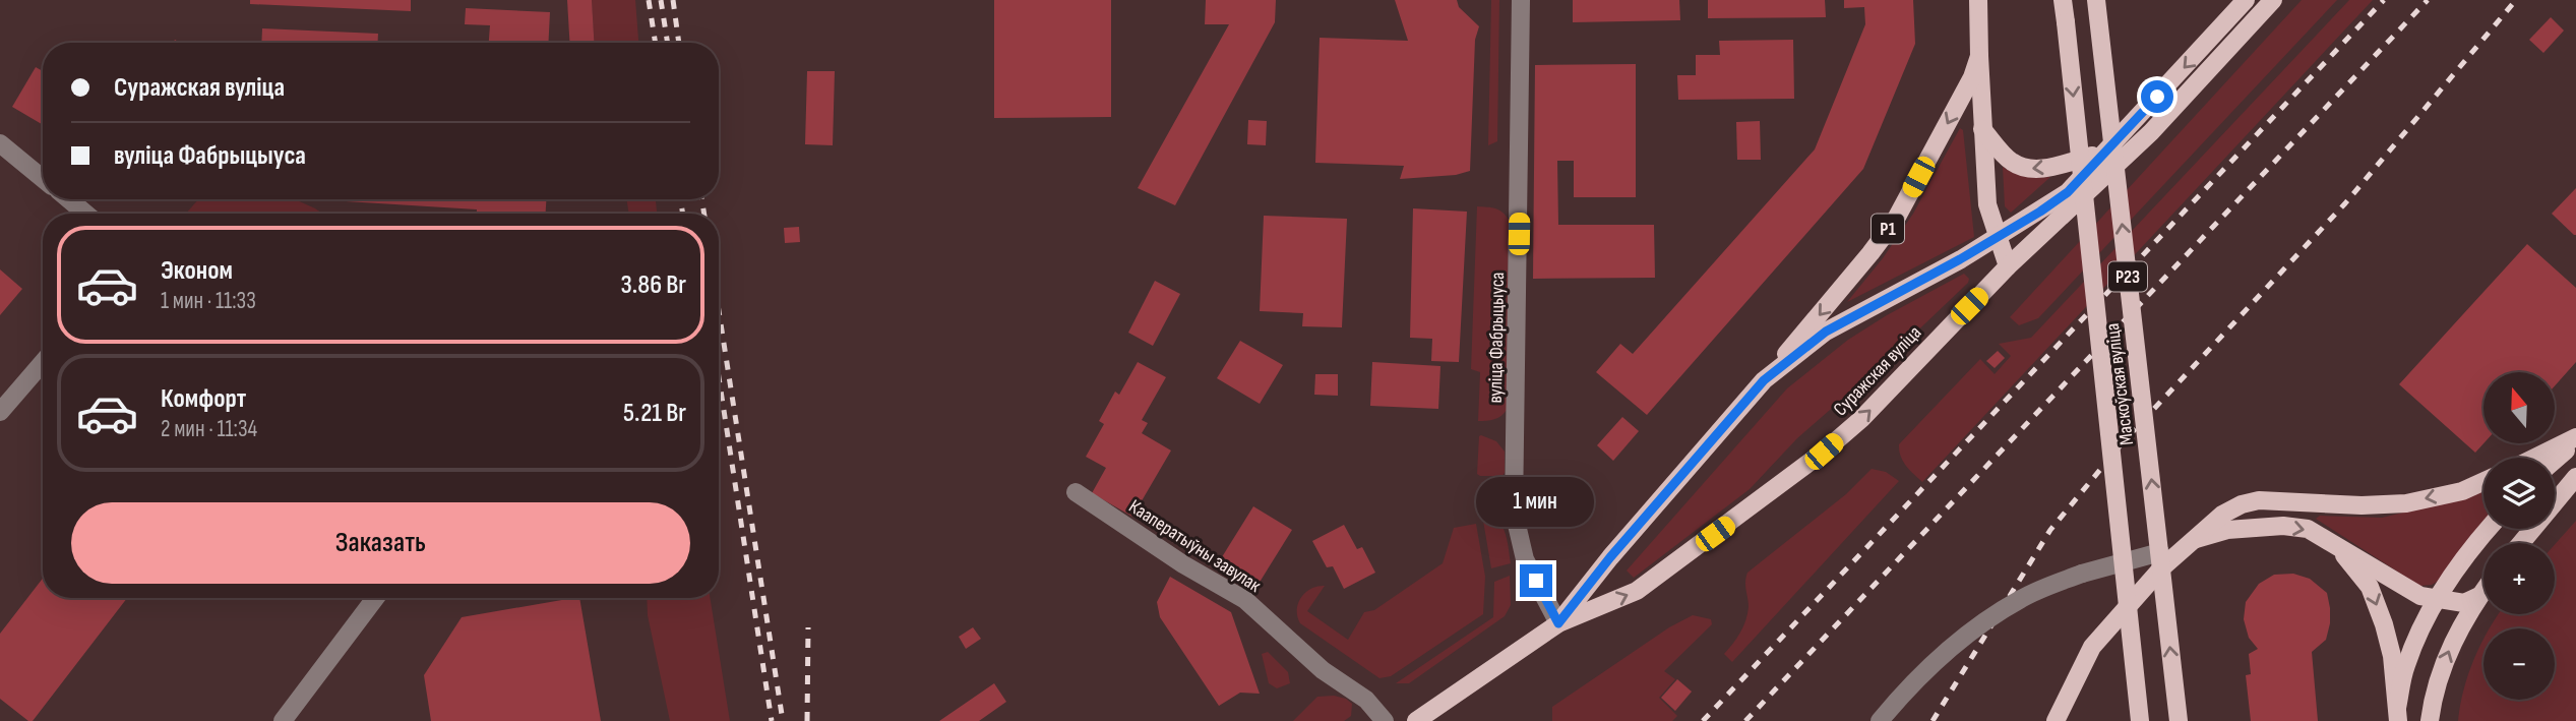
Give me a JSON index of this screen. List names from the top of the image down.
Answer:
{
  "streets": {
    "main road": [
      "Р1",
      "Р23",
      "Суражская вуліца",
      "Маскоўская вуліца"
    ],
    "street": ["вуліца Фабрыцыуса", "Кааператыўны завулак"]
  },
  "crossings": [
    ["Р1", "Суражская вуліца"],
    ["вуліца Фабрыцыуса", "Суражская вуліца"]
  ],
  "north": "top",
  "page": {
    "banner": ["Суражская вуліца", "вуліца Фабрыцыуса"],
    "list": [
      {
        "name": "Эконом",
        "note": "1 мин · 11:33",
        "value": "3.86 Br"
      },
      {
        "name": "Комфорт",
        "note": "2 мин · 11:34",
        "value": "5.21 Br"
      }
    ],
    "map_buttons": ["+", "−"],
    "bubble": "1 мин",
    "buttons": "Заказать"
  }
}
